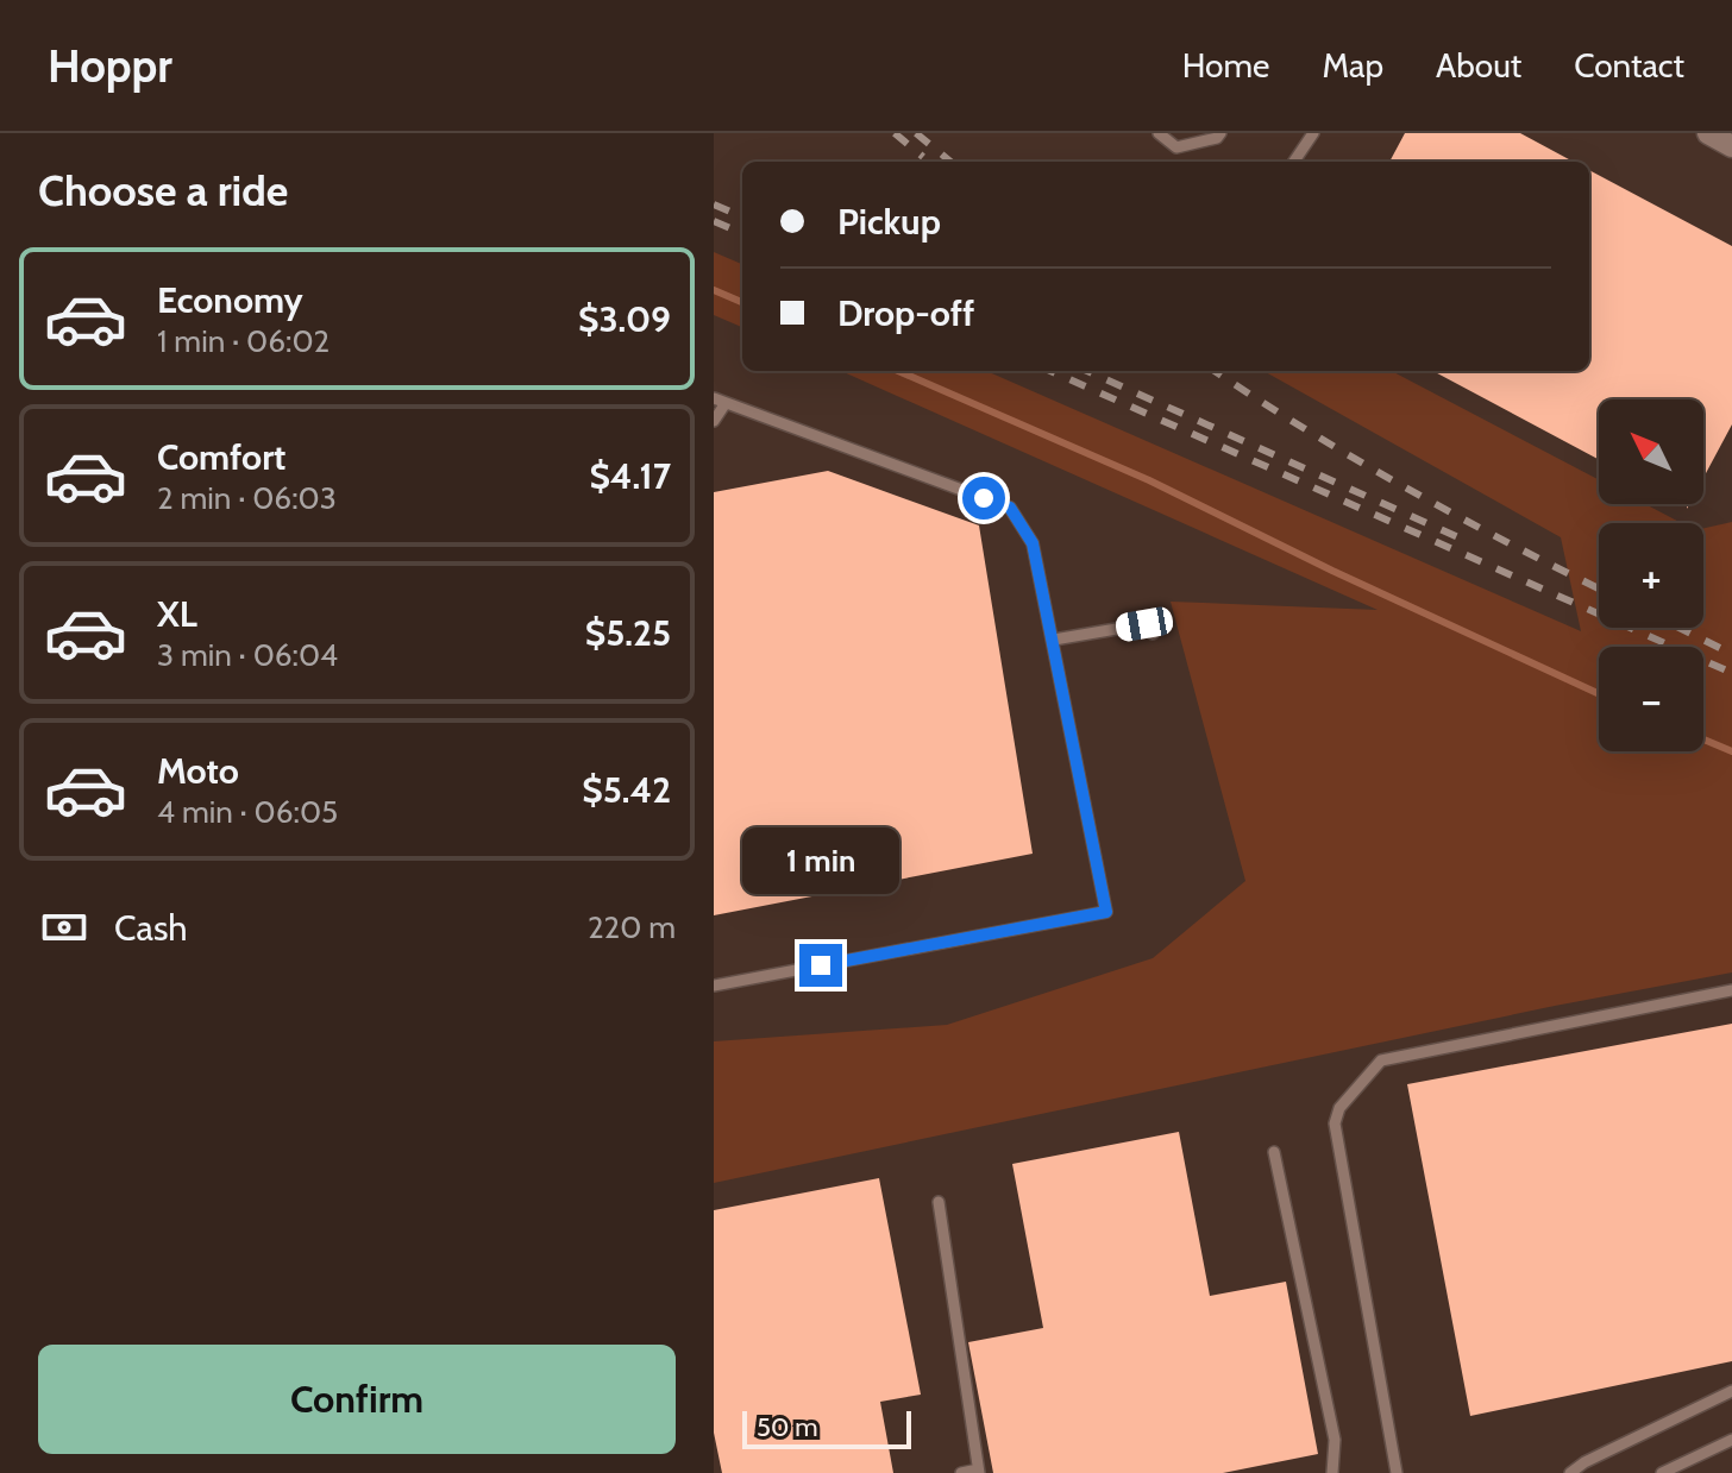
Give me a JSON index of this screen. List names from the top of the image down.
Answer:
{
  "scale_bar": "50 m",
  "north": "top left",
  "page": {
    "header": "Hoppr",
    "nav": [
      "Home",
      "Map",
      "About",
      "Contact"
    ],
    "heading": "Choose a ride",
    "banner": ["Pickup", "Drop-off"],
    "list": [
      {
        "name": "Economy",
        "note": "1 min · 06:02",
        "value": "$3.09"
      },
      {
        "name": "Comfort",
        "note": "2 min · 06:03",
        "value": "$4.17"
      },
      {
        "name": "XL",
        "note": "3 min · 06:04",
        "value": "$5.25"
      },
      {
        "name": "Moto",
        "note": "4 min · 06:05",
        "value": "$5.42"
      }
    ],
    "map_buttons": ["+", "−"],
    "bubble": "1 min",
    "pay": ["Cash", "220 m"],
    "buttons": "Confirm",
    "scale": "50 m"
  }
}
